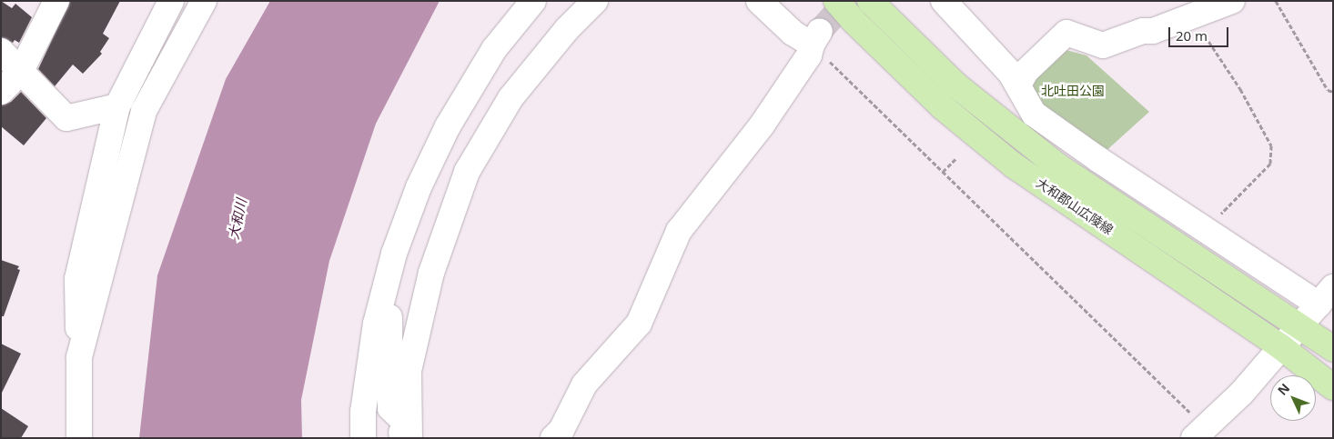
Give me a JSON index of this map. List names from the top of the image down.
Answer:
{
  "streets": {
    "main road": ["大和郡山広陵線"]
  },
  "water": ["大和川"],
  "parks": ["北吐田公園"],
  "scale_bar": "20 m",
  "north": "top left"
}
